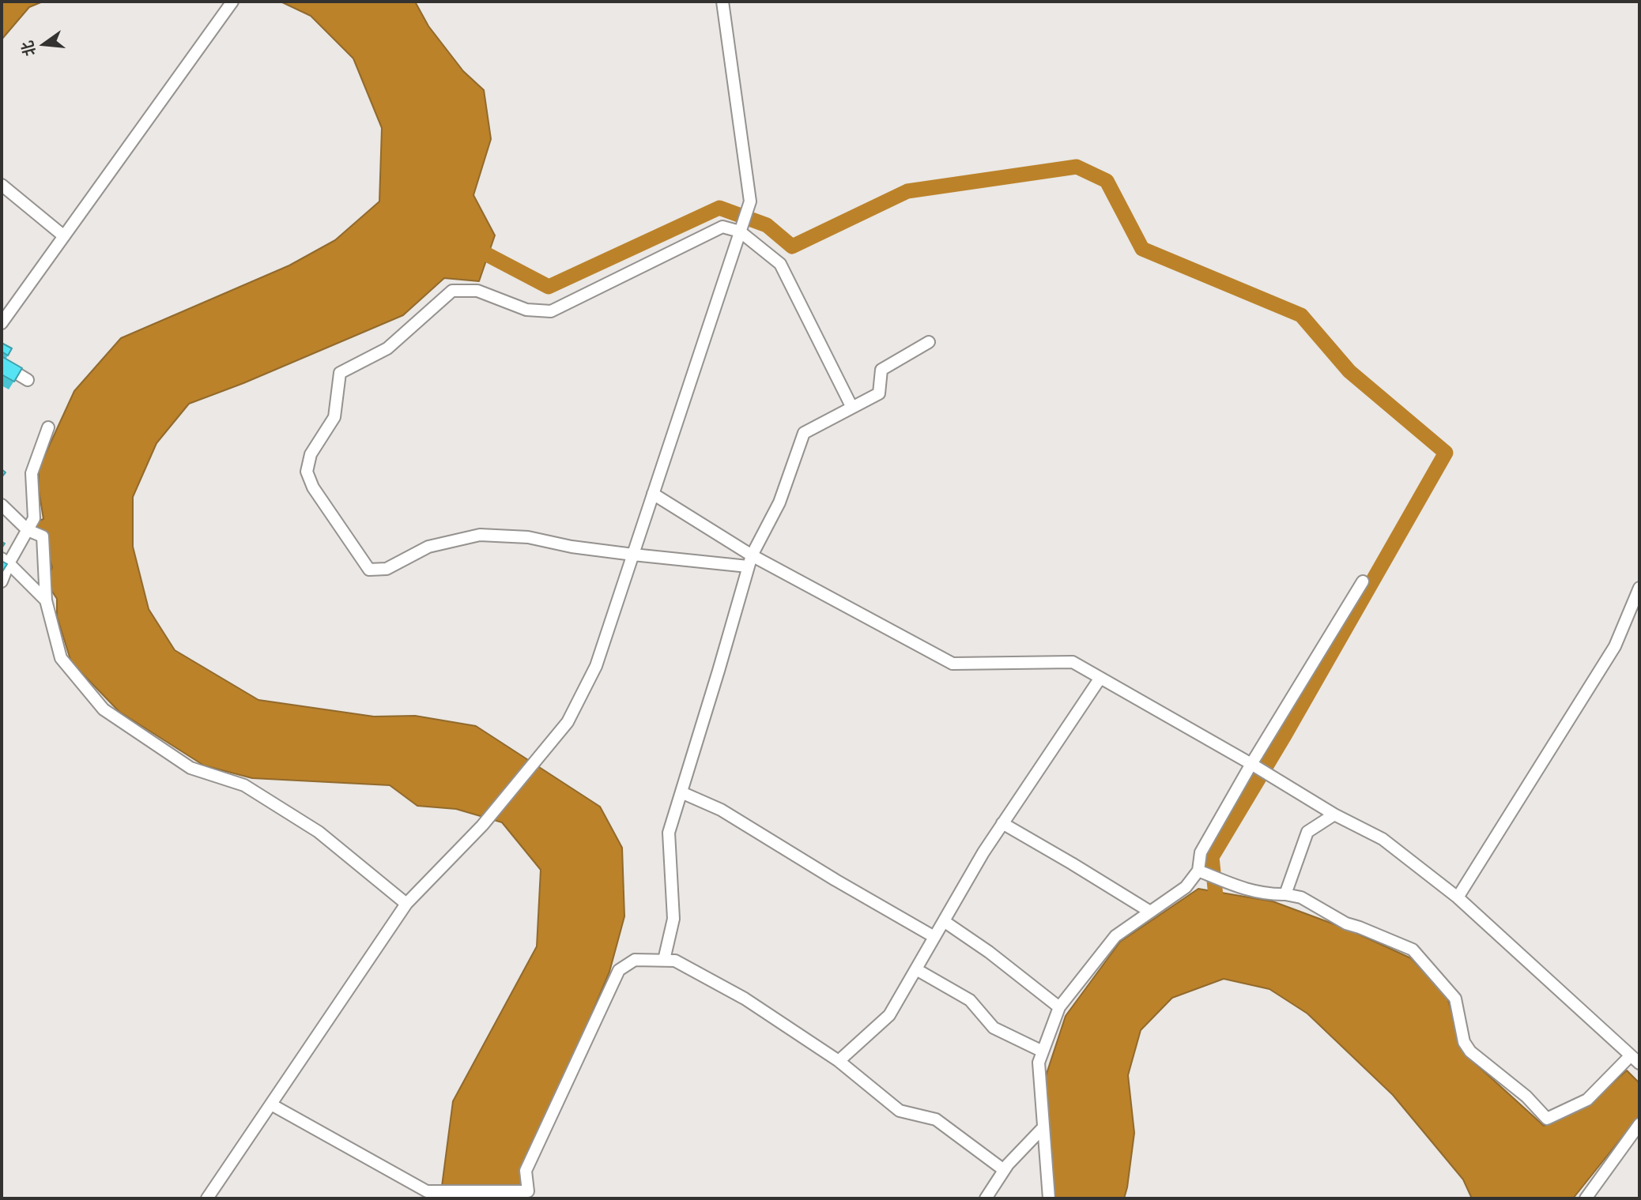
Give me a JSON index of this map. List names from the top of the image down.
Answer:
{
  "north": "left"
}
